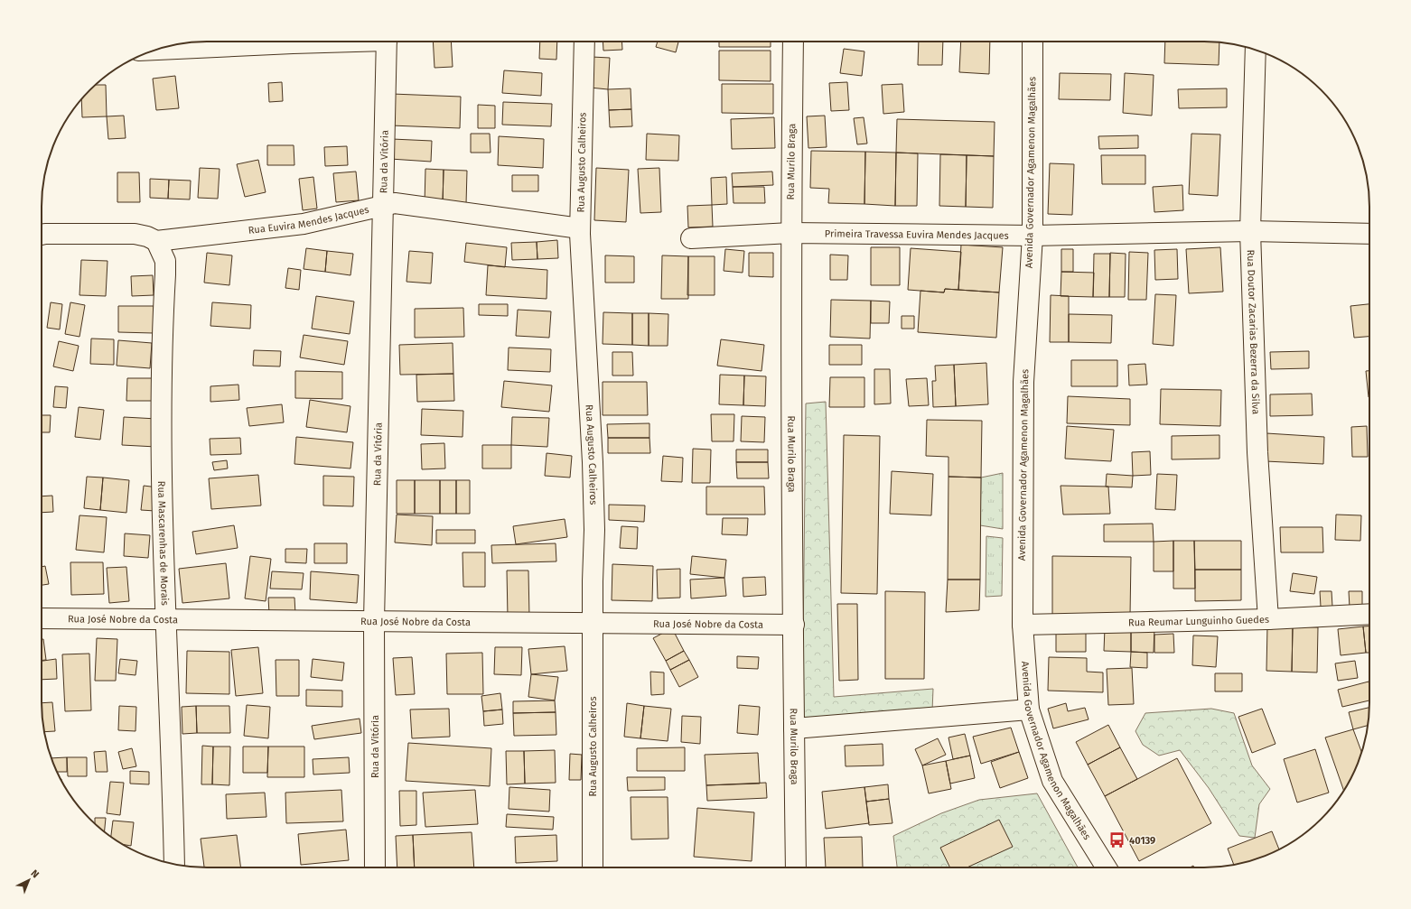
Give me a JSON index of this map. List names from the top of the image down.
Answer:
{
  "streets": {
    "street": [
      "Rua da Vitória",
      "Rua Murilo Braga",
      "Rua Augusto Calheiros",
      "Avenida Governador Agamenon Magalhães",
      "Rua Euvira Mendes Jacques",
      "Primeira Travessa Euvira Mendes Jacques",
      "Rua Doutor Zacarias Bezerra da Silva",
      "Rua Mascarenhas de Morais",
      "Rua José Nobre da Costa",
      "Rua Reumar Lunguinho Guedes"
    ]
  },
  "crossings": [
    ["Rua da Vitória", "Rua Euvira Mendes Jacques"],
    ["Rua da Vitória", "Rua José Nobre da Costa"],
    ["Rua Murilo Braga", "Primeira Travessa Euvira Mendes Jacques"],
    ["Rua Murilo Braga", "Rua José Nobre da Costa"],
    ["Rua Augusto Calheiros", "Rua Euvira Mendes Jacques"],
    ["Rua Augusto Calheiros", "Rua José Nobre da Costa"],
    ["Avenida Governador Agamenon Magalhães", "Primeira Travessa Euvira Mendes Jacques"],
    ["Avenida Governador Agamenon Magalhães", "Rua Reumar Lunguinho Guedes"],
    ["Rua Euvira Mendes Jacques", "Rua Mascarenhas de Morais"],
    ["Primeira Travessa Euvira Mendes Jacques", "Rua Doutor Zacarias Bezerra da Silva"],
    ["Rua Doutor Zacarias Bezerra da Silva", "Rua Reumar Lunguinho Guedes"],
    ["Rua Mascarenhas de Morais", "Rua José Nobre da Costa"]
  ],
  "places": {
    "bus stop": ["40139"]
  },
  "north": "top right"
}
